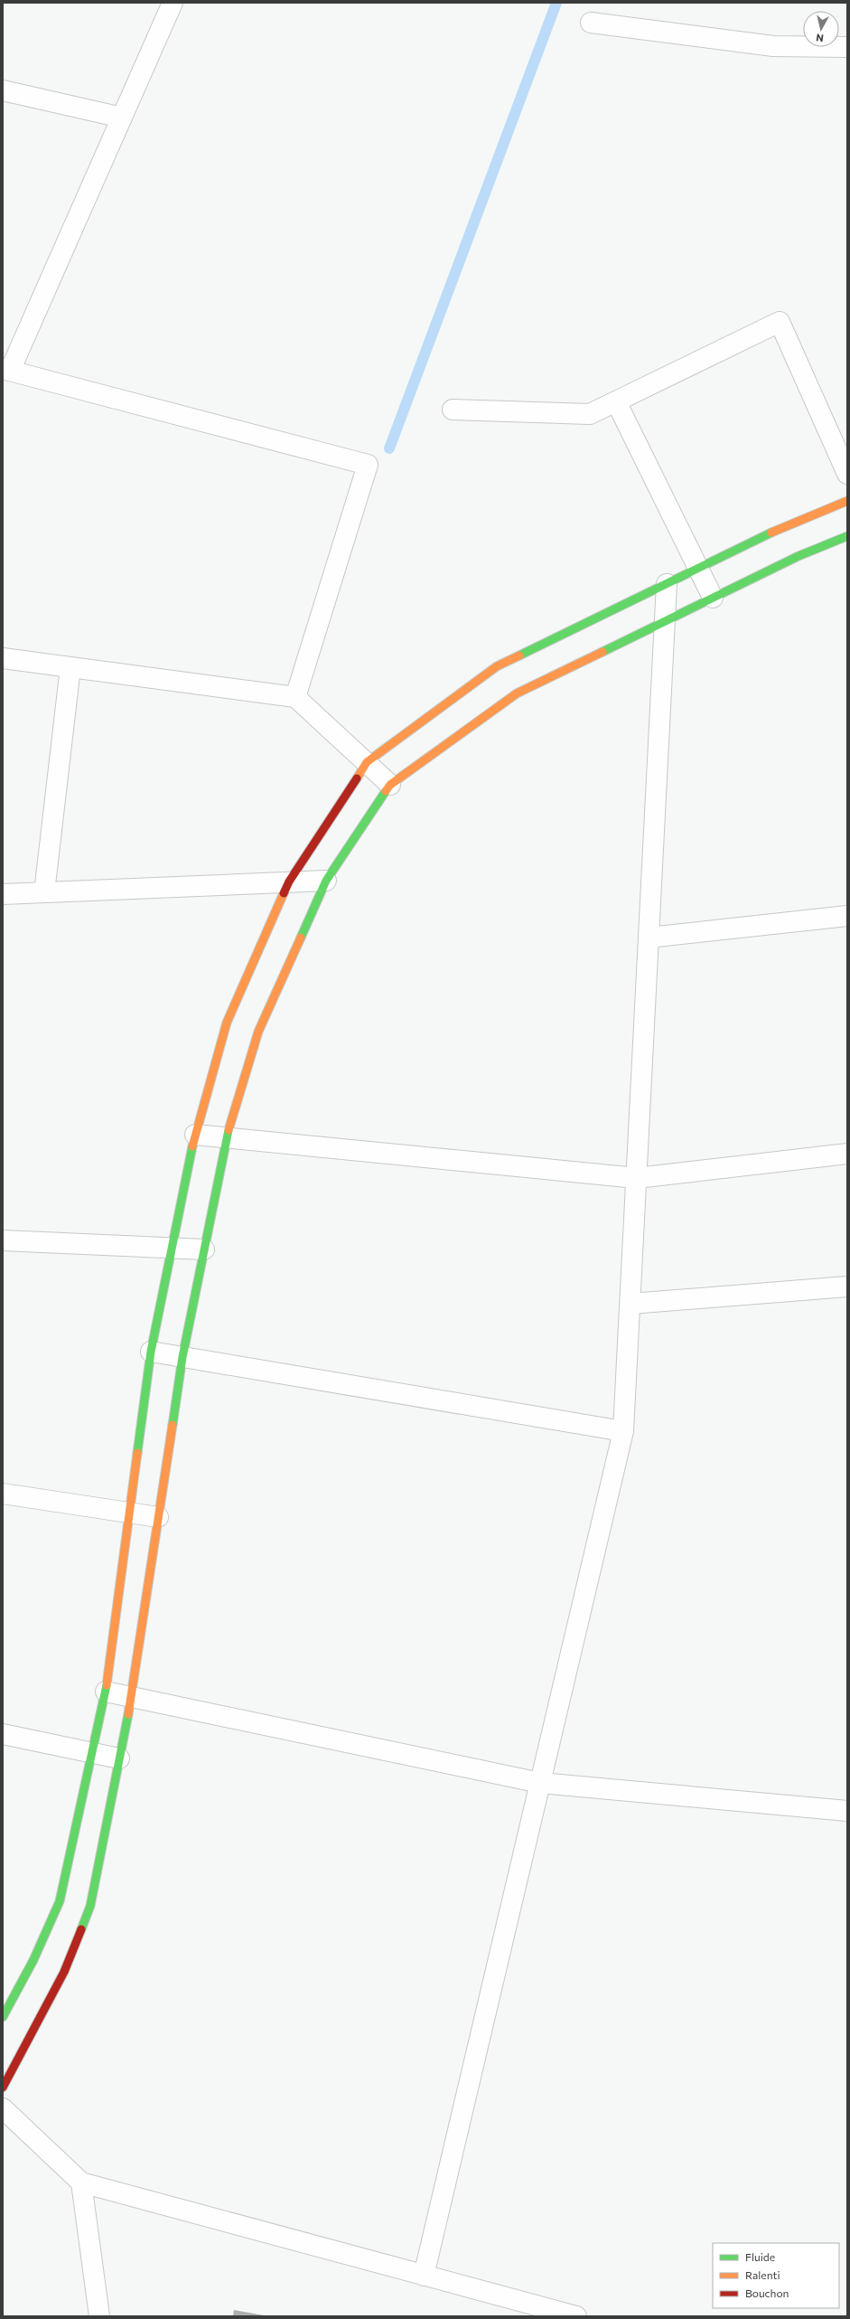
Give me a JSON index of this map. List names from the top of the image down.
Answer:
{
  "legend": ["Fluide", "Ralenti", "Bouchon"],
  "north": "bottom"
}
